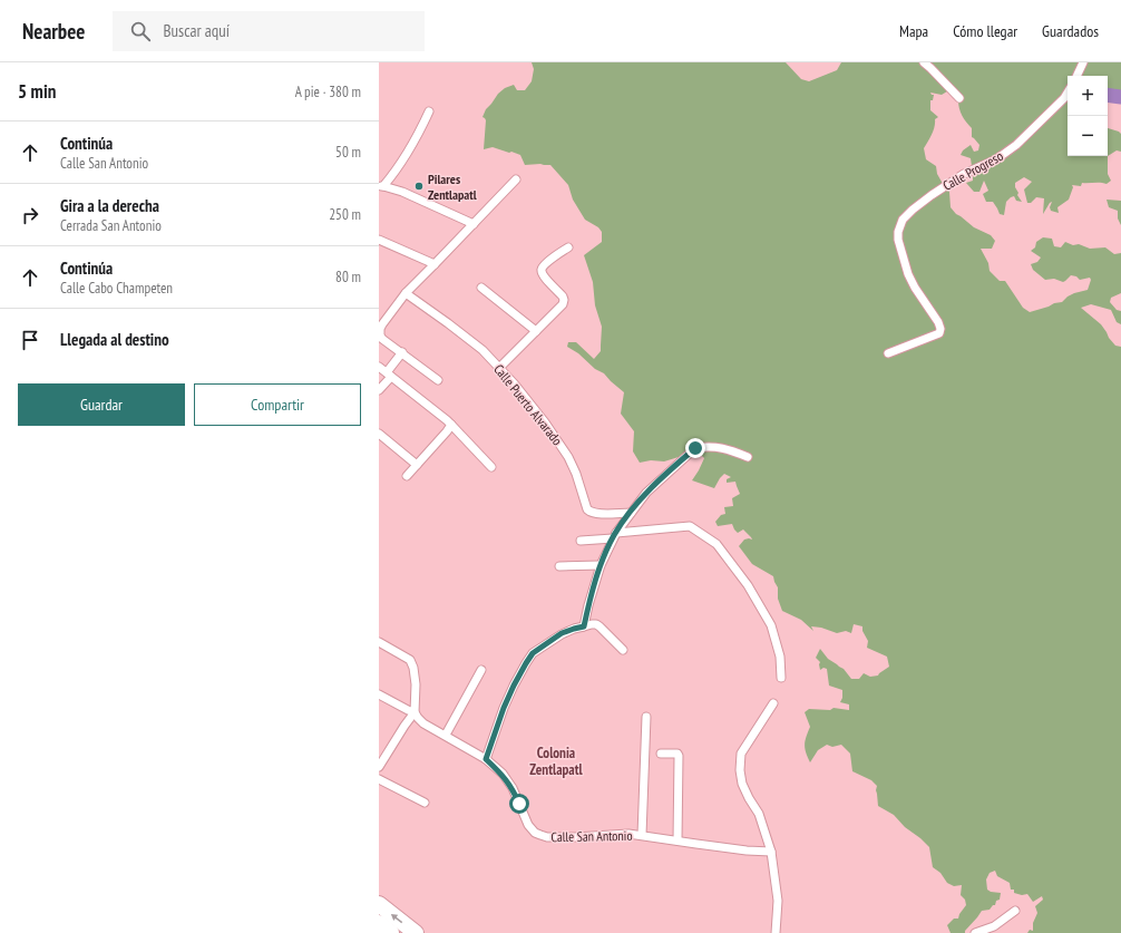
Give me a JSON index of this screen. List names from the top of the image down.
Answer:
{
  "streets": {
    "street": ["Calle Progreso", "Calle Puerto Alvarado", "Calle San Antonio"]
  },
  "districts": ["Colonia Zentlapatl"],
  "places": ["Pilares Zentlapatl"],
  "page": {
    "header": "Nearbee",
    "search": "Buscar aquí",
    "nav": ["Mapa", "Cómo llegar", "Guardados"],
    "heading": ["5 min", "A pie · 380 m"],
    "map_buttons": ["+", "−"],
    "list": [
      ["Continúa", "Calle San Antonio", "50 m"],
      ["Gira a la derecha", "Cerrada San Antonio", "250 m"],
      ["Continúa", "Calle Cabo Champeten", "80 m"],
      "Llegada al destino"
    ],
    "buttons": ["Guardar", "Compartir"]
  }
}
